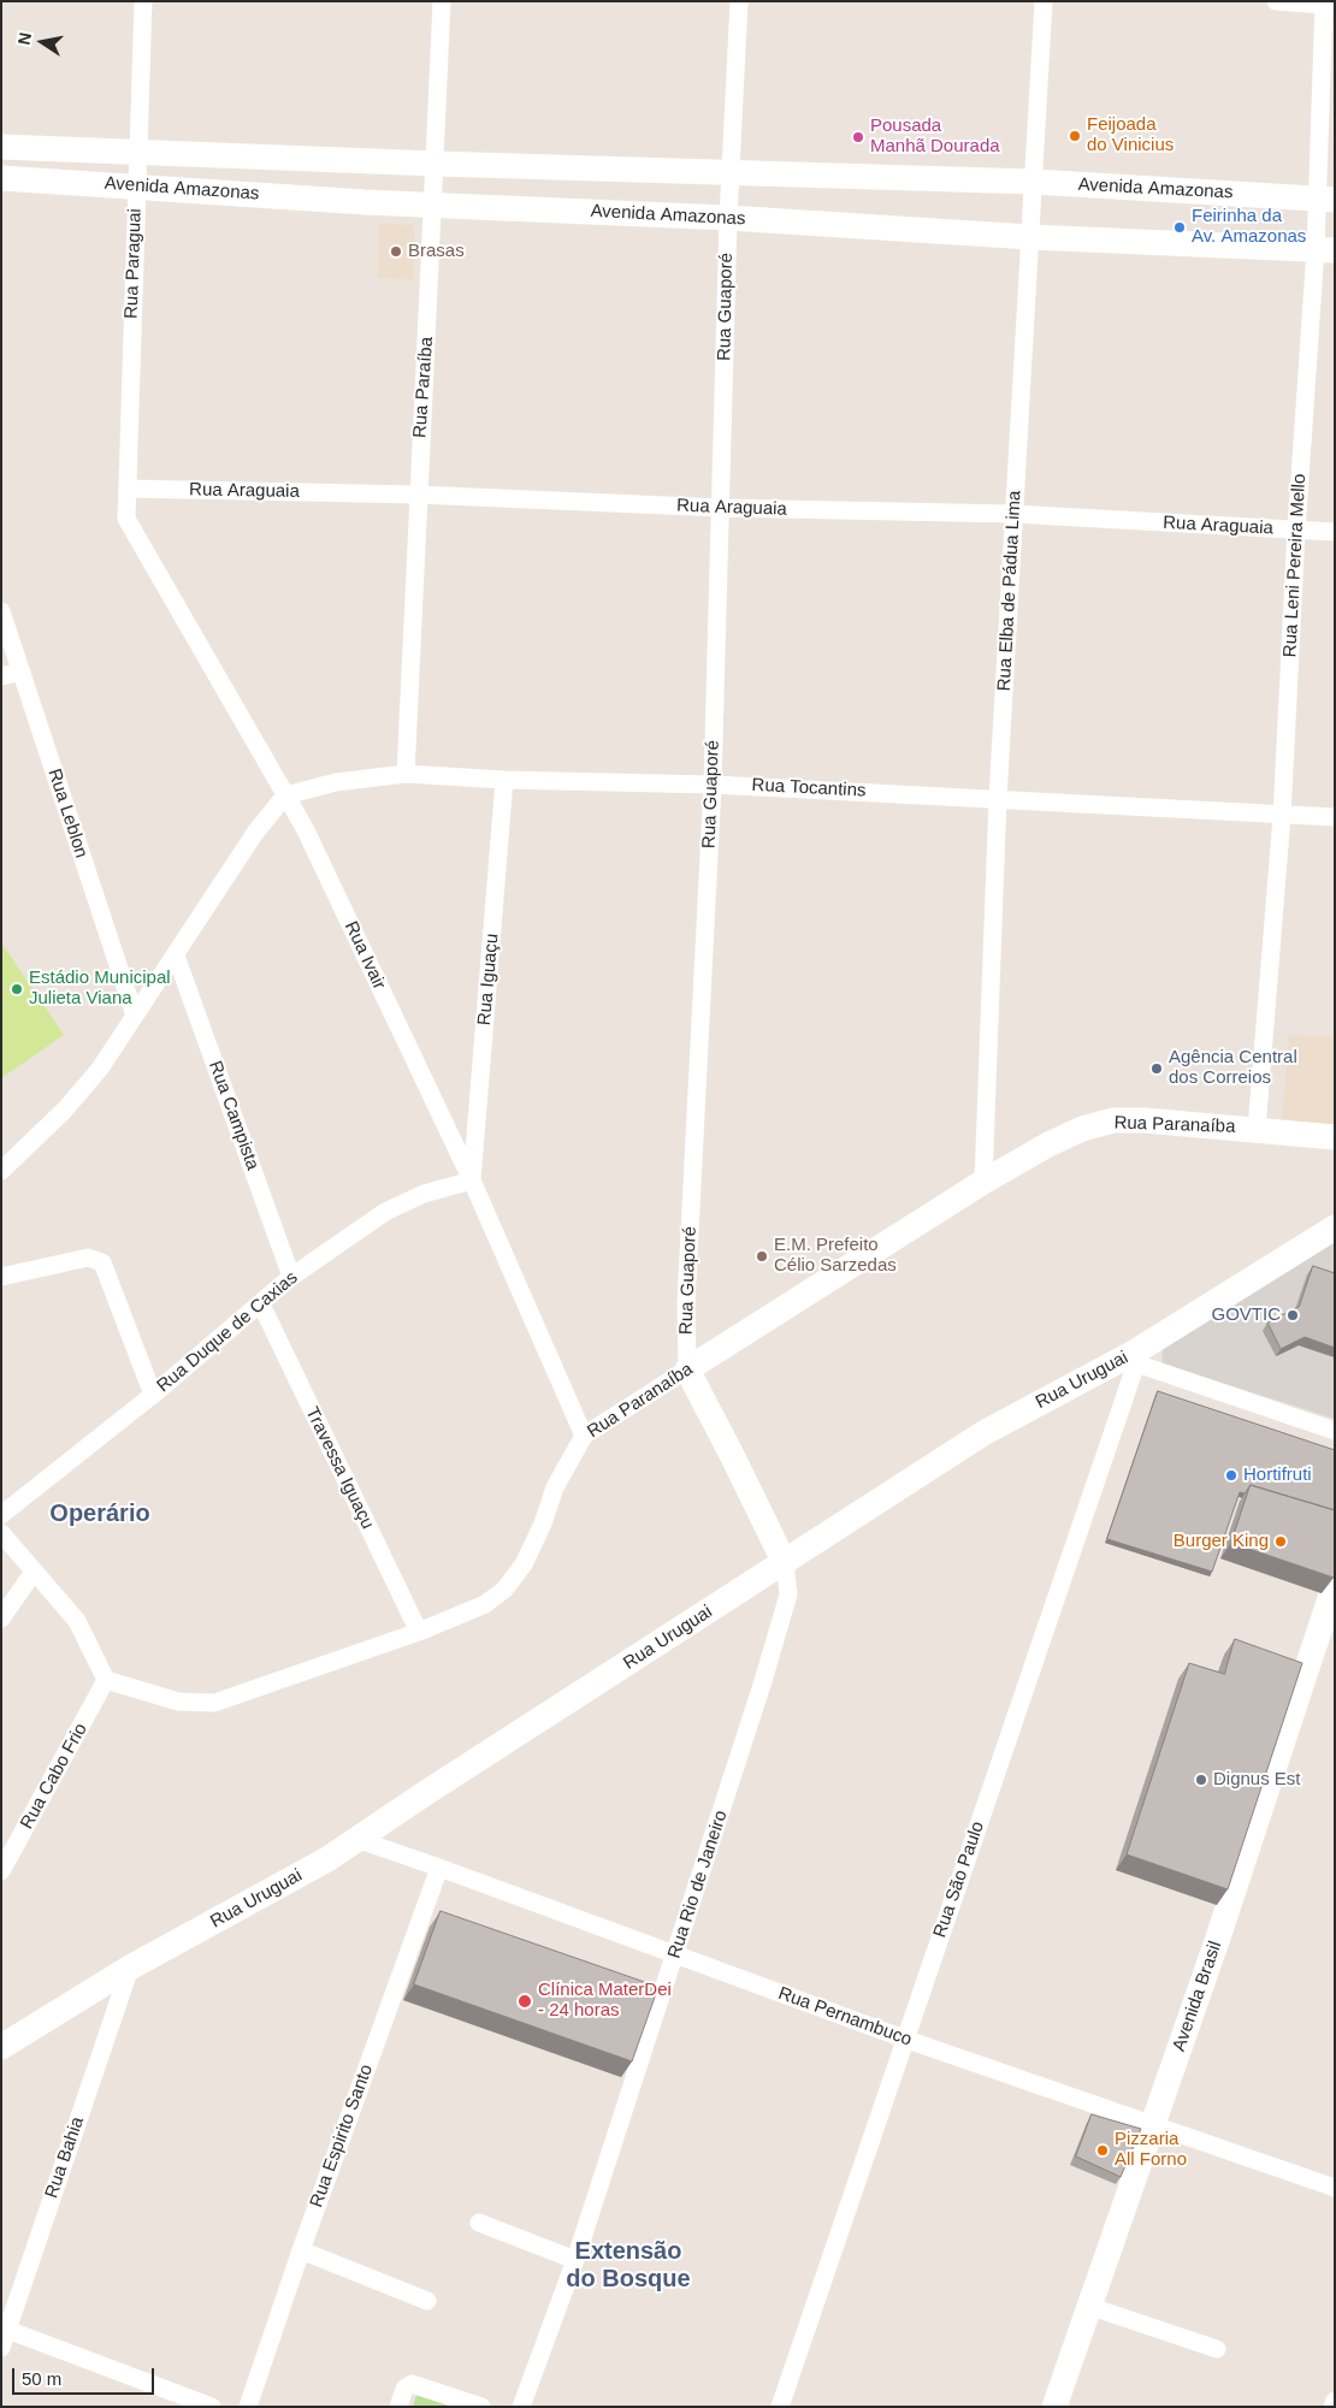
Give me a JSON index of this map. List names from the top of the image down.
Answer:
{
  "streets": {
    "street": [
      "Avenida Amazonas",
      "Rua Paraguai",
      "Rua Guaporé",
      "Rua Paraíba",
      "Rua Araguaia",
      "Rua Leni Pereira Mello",
      "Rua Elba de Pádua Lima",
      "Rua Tocantins",
      "Rua Leblon",
      "Rua Ivair",
      "Rua Iguaçu",
      "Rua Campista",
      "Rua Paranaíba",
      "Rua Duque de Caxias",
      "Rua Uruguai",
      "Travessa Iguaçu",
      "Rua Cabo Frio",
      "Rua São Paulo",
      "Rua Rio de Janeiro",
      "Avenida Brasil",
      "Rua Pernambuco",
      "Rua Espirito Santo",
      "Rua Bahia"
    ]
  },
  "crossings": [
    ["Avenida Amazonas", "Rua Paraguai"],
    ["Avenida Amazonas", "Rua Guaporé"],
    ["Avenida Amazonas", "Rua Paraíba"],
    ["Avenida Amazonas", "Rua Leni Pereira Mello"],
    ["Avenida Amazonas", "Rua Elba de Pádua Lima"],
    ["Rua Paraguai", "Rua Araguaia"],
    ["Rua Paraguai", "Rua Ivair"],
    ["Rua Guaporé", "Rua Araguaia"],
    ["Rua Guaporé", "Rua Tocantins"],
    ["Rua Guaporé", "Rua Paranaíba"],
    ["Rua Guaporé", "Rua Uruguai"],
    ["Rua Guaporé", "Rua Rio de Janeiro"],
    ["Rua Paraíba", "Rua Araguaia"],
    ["Rua Paraíba", "Rua Tocantins"],
    ["Rua Araguaia", "Rua Leni Pereira Mello"],
    ["Rua Araguaia", "Rua Elba de Pádua Lima"],
    ["Rua Araguaia", "Rua Ivair"],
    ["Rua Leni Pereira Mello", "Rua Tocantins"],
    ["Rua Leni Pereira Mello", "Rua Paranaíba"],
    ["Rua Elba de Pádua Lima", "Rua Tocantins"],
    ["Rua Elba de Pádua Lima", "Rua Paranaíba"],
    ["Rua Tocantins", "Rua Ivair"],
    ["Rua Tocantins", "Rua Iguaçu"],
    ["Rua Ivair", "Rua Iguaçu"],
    ["Rua Ivair", "Rua Paranaíba"],
    ["Rua Ivair", "Rua Duque de Caxias"],
    ["Rua Iguaçu", "Rua Duque de Caxias"],
    ["Rua Campista", "Rua Duque de Caxias"],
    ["Rua Paranaíba", "Travessa Iguaçu"],
    ["Rua Paranaíba", "Rua Cabo Frio"],
    ["Rua Duque de Caxias", "Travessa Iguaçu"],
    ["Rua Uruguai", "Rua São Paulo"],
    ["Rua Uruguai", "Rua Rio de Janeiro"],
    ["Rua Uruguai", "Rua Pernambuco"],
    ["Rua Uruguai", "Rua Bahia"],
    ["Rua São Paulo", "Rua Pernambuco"],
    ["Rua Rio de Janeiro", "Rua Pernambuco"],
    ["Avenida Brasil", "Rua Pernambuco"],
    ["Rua Pernambuco", "Rua Espirito Santo"]
  ],
  "districts": ["Operário", "Extensão do Bosque"],
  "places": [
    "Feijoada do Vinicius",
    "Pousada Manhã Dourada",
    "Feirinha da Av. Amazonas",
    "Brasas",
    "Estádio Municipal Julieta Viana",
    "Agência Central dos Correios",
    "E.M. Prefeito Célio Sarzedas",
    "GOVTIC",
    "Hortifruti",
    "Burger King",
    "Dignus Est",
    "Clínica MaterDei - 24 horas",
    "Pizzaria All Forno"
  ],
  "scale_bar": "50 m",
  "north": "left"
}
